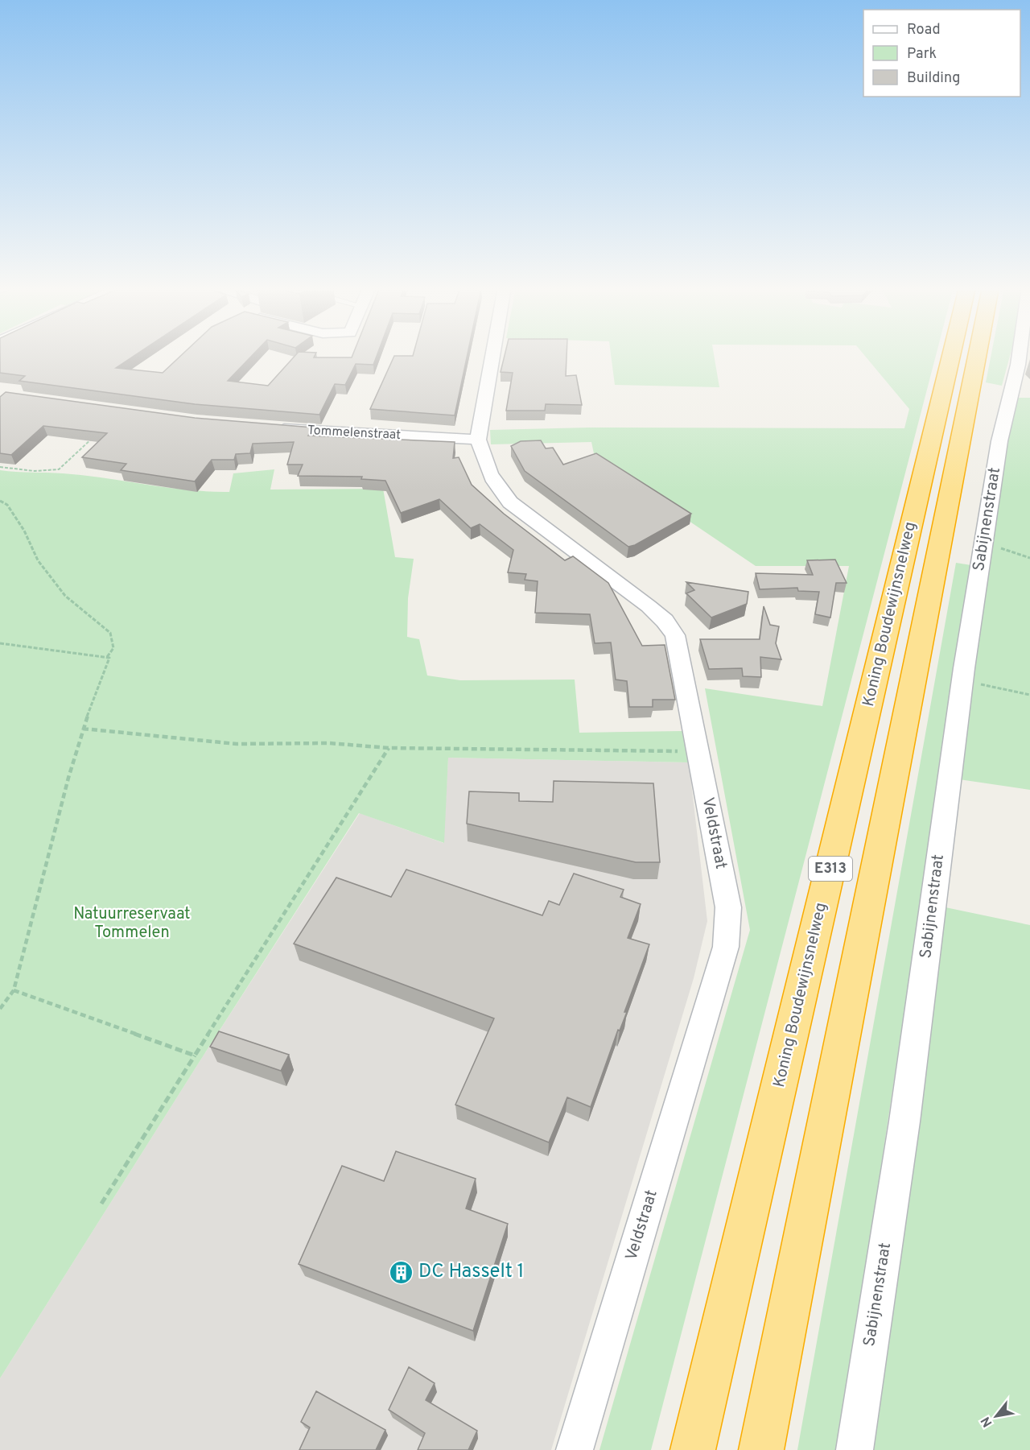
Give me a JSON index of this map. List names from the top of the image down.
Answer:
{
  "streets": {
    "highway": ["Koning Boudewijnsnelweg", "E313"],
    "street": ["Tommelenstraat", "Sabijnenstraat", "Veldstraat"]
  },
  "crossings": [
    ["Tommelenstraat", "Veldstraat"]
  ],
  "parks": ["Natuurreservaat Tommelen"],
  "places": {
    "building": ["DC Hasselt 1"]
  },
  "legend": ["Road", "Park", "Building"],
  "north": "bottom left"
}
